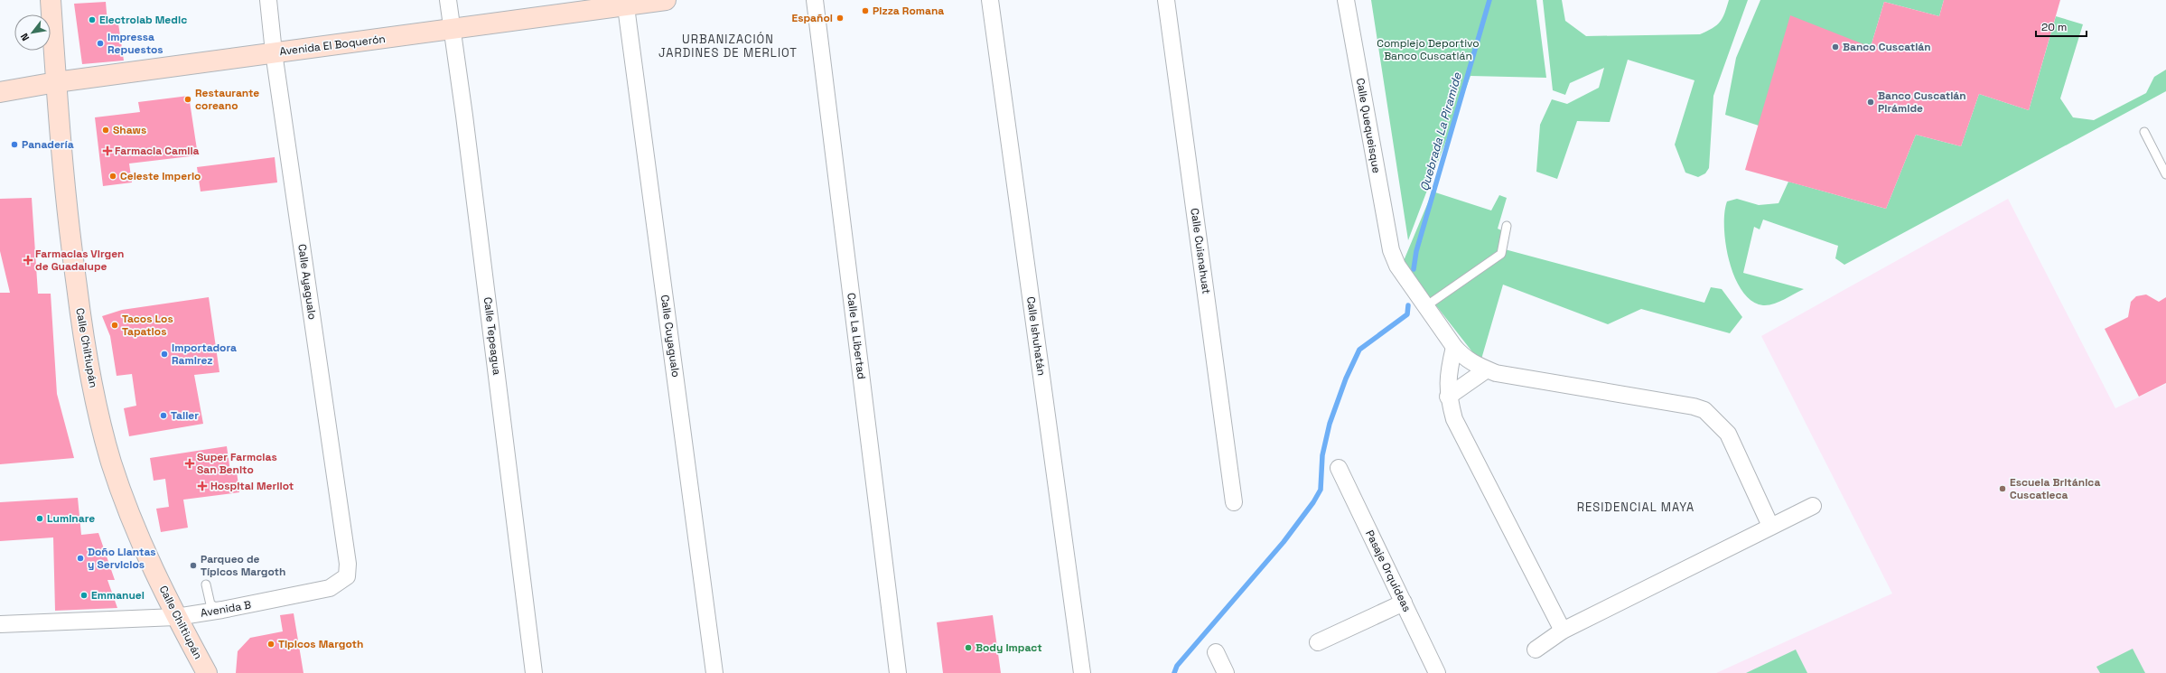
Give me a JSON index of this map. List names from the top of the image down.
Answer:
{
  "streets": {
    "main road": ["Avenida El Boquerón", "Calle Chiltiupán"],
    "street": [
      "Calle Quequeisque",
      "Calle Cuisnahuat",
      "Calle Ayagualo",
      "Calle Tepeagua",
      "Calle Cuyagualo",
      "Calle La Libertad",
      "Calle Ishuhatán",
      "Pasaje Orquídeas",
      "Avenida B"
    ]
  },
  "crossings": [
    ["Avenida El Boquerón", "Calle Ayagualo"],
    ["Avenida El Boquerón", "Calle Tepeagua"],
    ["Avenida El Boquerón", "Calle Cuyagualo"],
    ["Avenida El Boquerón", "Calle Chiltiupán"],
    ["Calle Ayagualo", "Avenida B"],
    ["Calle Chiltiupán", "Avenida B"]
  ],
  "districts": ["URBANIZACIÓN JARDINES DE MERLIOT", "RESIDENCIAL MAYA"],
  "water": ["Quebrada La Piramide"],
  "parks": ["Complejo Deportivo Banco Cuscatlán"],
  "places": {
    "other": [
      "Pizza Romana",
      "Español",
      "Electrolab Medic",
      "Impressa Repuestos",
      "Banco Cuscatlán",
      "Restaurante coreano",
      "Banco Cuscatlán Pirámide",
      "Shaws",
      "Panadería",
      "Celeste Imperio",
      "Tacos Los Tapatios",
      "Importadora Ramirez",
      "Taller",
      "Escuela Británica Cuscatleca",
      "Luminare",
      "Doño Llantas y Servicios",
      "Parqueo de Típicos Margoth",
      "Emmanuel",
      "Tipicos Margoth",
      "Body Impact"
    ],
    "health": [
      "Farmacia Camila",
      "Farmacias Virgen de Guadalupe",
      "Super Farmcias San Benito",
      "Hospital Merliot"
    ]
  },
  "scale_bar": "20 m",
  "north": "bottom left"
}
